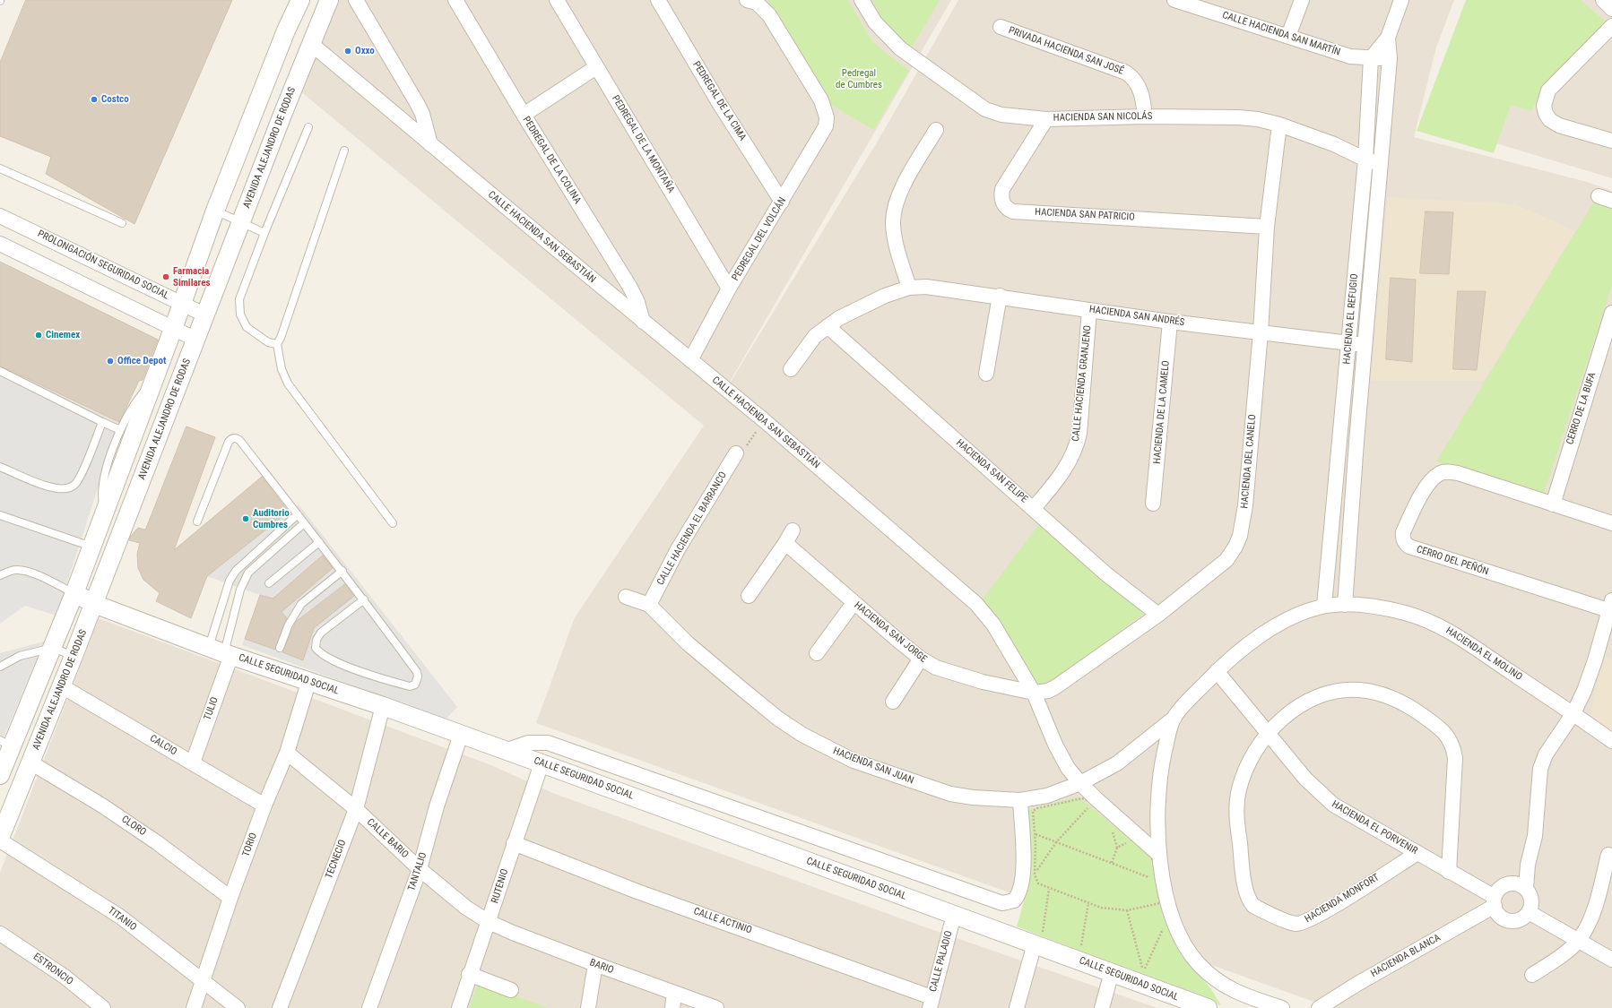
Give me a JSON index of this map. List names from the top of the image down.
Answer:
{
  "streets": {
    "street": [
      "CALLE HACIENDA SAN MARTÍN",
      "PRIVADA HACIENDA SAN JOSÉ",
      "PEDREGAL DE LA CIMA",
      "HACIENDA SAN NICOLÁS",
      "PEDREGAL DE LA MONTAÑA",
      "AVENIDA ALEJANDRO DE RODAS",
      "PEDREGAL DE LA COLINA",
      "HACIENDA SAN PATRICIO",
      "CALLE HACIENDA SAN SEBASTIÁN",
      "PEDREGAL DEL VOLCÁN",
      "PROLONGACIÓN SEGURIDAD SOCIAL",
      "HACIENDA SAN ANDRÉS",
      "HACIENDA EL REFUGIO",
      "CALLE HACIENDA GRANJENO",
      "CERRO DE LA BUFA",
      "HACIENDA DE LA CAMELO",
      "HACIENDA DEL CANELO",
      "HACIENDA SAN FELIPE",
      "CALLE HACIENDA EL BARRANCO",
      "CERRO DEL PEÑÓN",
      "HACIENDA SAN JORGE",
      "HACIENDA EL MOLINO",
      "CALLE SEGURIDAD SOCIAL",
      "TULIO",
      "CALCIO",
      "HACIENDA SAN JUAN",
      "CLORO",
      "HACIENDA EL PORVENIR",
      "CALLE BARIO",
      "TORIO",
      "TECNECIO",
      "TANTALIO",
      "RUTENIO",
      "HACIENDA MONFORT",
      "TITANIO",
      "CALLE ACTINIO",
      "HACIENDA BLANCA",
      "CALLE PALADIO",
      "BARIO",
      "ESTRONCIO"
    ]
  },
  "crossings": [
    ["CALLE HACIENDA SAN MARTÍN", "HACIENDA EL REFUGIO"],
    ["PRIVADA HACIENDA SAN JOSÉ", "HACIENDA SAN NICOLÁS"],
    ["PEDREGAL DE LA CIMA", "PEDREGAL DEL VOLCÁN"],
    ["HACIENDA SAN NICOLÁS", "HACIENDA SAN PATRICIO"],
    ["HACIENDA SAN NICOLÁS", "HACIENDA EL REFUGIO"],
    ["HACIENDA SAN NICOLÁS", "HACIENDA DEL CANELO"],
    ["PEDREGAL DE LA MONTAÑA", "PEDREGAL DEL VOLCÁN"],
    ["AVENIDA ALEJANDRO DE RODAS", "CALLE HACIENDA SAN SEBASTIÁN"],
    ["AVENIDA ALEJANDRO DE RODAS", "PROLONGACIÓN SEGURIDAD SOCIAL"],
    ["AVENIDA ALEJANDRO DE RODAS", "CALLE SEGURIDAD SOCIAL"],
    ["AVENIDA ALEJANDRO DE RODAS", "CALCIO"],
    ["AVENIDA ALEJANDRO DE RODAS", "CLORO"],
    ["PEDREGAL DE LA COLINA", "CALLE HACIENDA SAN SEBASTIÁN"],
    ["HACIENDA SAN PATRICIO", "HACIENDA DEL CANELO"],
    ["CALLE HACIENDA SAN SEBASTIÁN", "PEDREGAL DEL VOLCÁN"],
    ["CALLE HACIENDA SAN SEBASTIÁN", "HACIENDA DEL CANELO"],
    ["CALLE HACIENDA SAN SEBASTIÁN", "HACIENDA SAN JORGE"],
    ["CALLE HACIENDA SAN SEBASTIÁN", "HACIENDA EL MOLINO"],
    ["CALLE HACIENDA SAN SEBASTIÁN", "HACIENDA SAN JUAN"],
    ["HACIENDA SAN ANDRÉS", "HACIENDA EL REFUGIO"],
    ["HACIENDA SAN ANDRÉS", "CALLE HACIENDA GRANJENO"],
    ["HACIENDA SAN ANDRÉS", "HACIENDA DE LA CAMELO"],
    ["HACIENDA SAN ANDRÉS", "HACIENDA DEL CANELO"],
    ["HACIENDA EL REFUGIO", "HACIENDA EL MOLINO"],
    ["CALLE HACIENDA GRANJENO", "HACIENDA SAN FELIPE"],
    ["CERRO DE LA BUFA", "CERRO DEL PEÑÓN"],
    ["HACIENDA DEL CANELO", "HACIENDA SAN FELIPE"],
    ["HACIENDA DEL CANELO", "HACIENDA SAN JORGE"],
    ["CALLE HACIENDA EL BARRANCO", "HACIENDA SAN JUAN"],
    ["HACIENDA EL MOLINO", "HACIENDA SAN JUAN"],
    ["HACIENDA EL MOLINO", "HACIENDA EL PORVENIR"],
    ["CALLE SEGURIDAD SOCIAL", "TULIO"],
    ["CALLE SEGURIDAD SOCIAL", "TORIO"],
    ["CALLE SEGURIDAD SOCIAL", "TECNECIO"],
    ["CALLE SEGURIDAD SOCIAL", "TANTALIO"],
    ["CALLE SEGURIDAD SOCIAL", "RUTENIO"],
    ["CALLE SEGURIDAD SOCIAL", "CALLE PALADIO"],
    ["TULIO", "CALCIO"],
    ["CALCIO", "TORIO"],
    ["CLORO", "TORIO"],
    ["HACIENDA EL PORVENIR", "HACIENDA MONFORT"],
    ["HACIENDA EL PORVENIR", "HACIENDA BLANCA"],
    ["CALLE BARIO", "TORIO"],
    ["CALLE BARIO", "TECNECIO"],
    ["CALLE BARIO", "TANTALIO"],
    ["CALLE BARIO", "RUTENIO"],
    ["CALLE BARIO", "BARIO"],
    ["TORIO", "TITANIO"],
    ["RUTENIO", "CALLE ACTINIO"],
    ["RUTENIO", "BARIO"],
    ["CALLE ACTINIO", "CALLE PALADIO"]
  ],
  "parks": ["Pedregal de Cumbres"],
  "places": [
    "Oxxo",
    "Costco",
    "Farmacia Similares",
    "Cinemex",
    "Office Depot",
    "Auditorio Cumbres"
  ]
}
